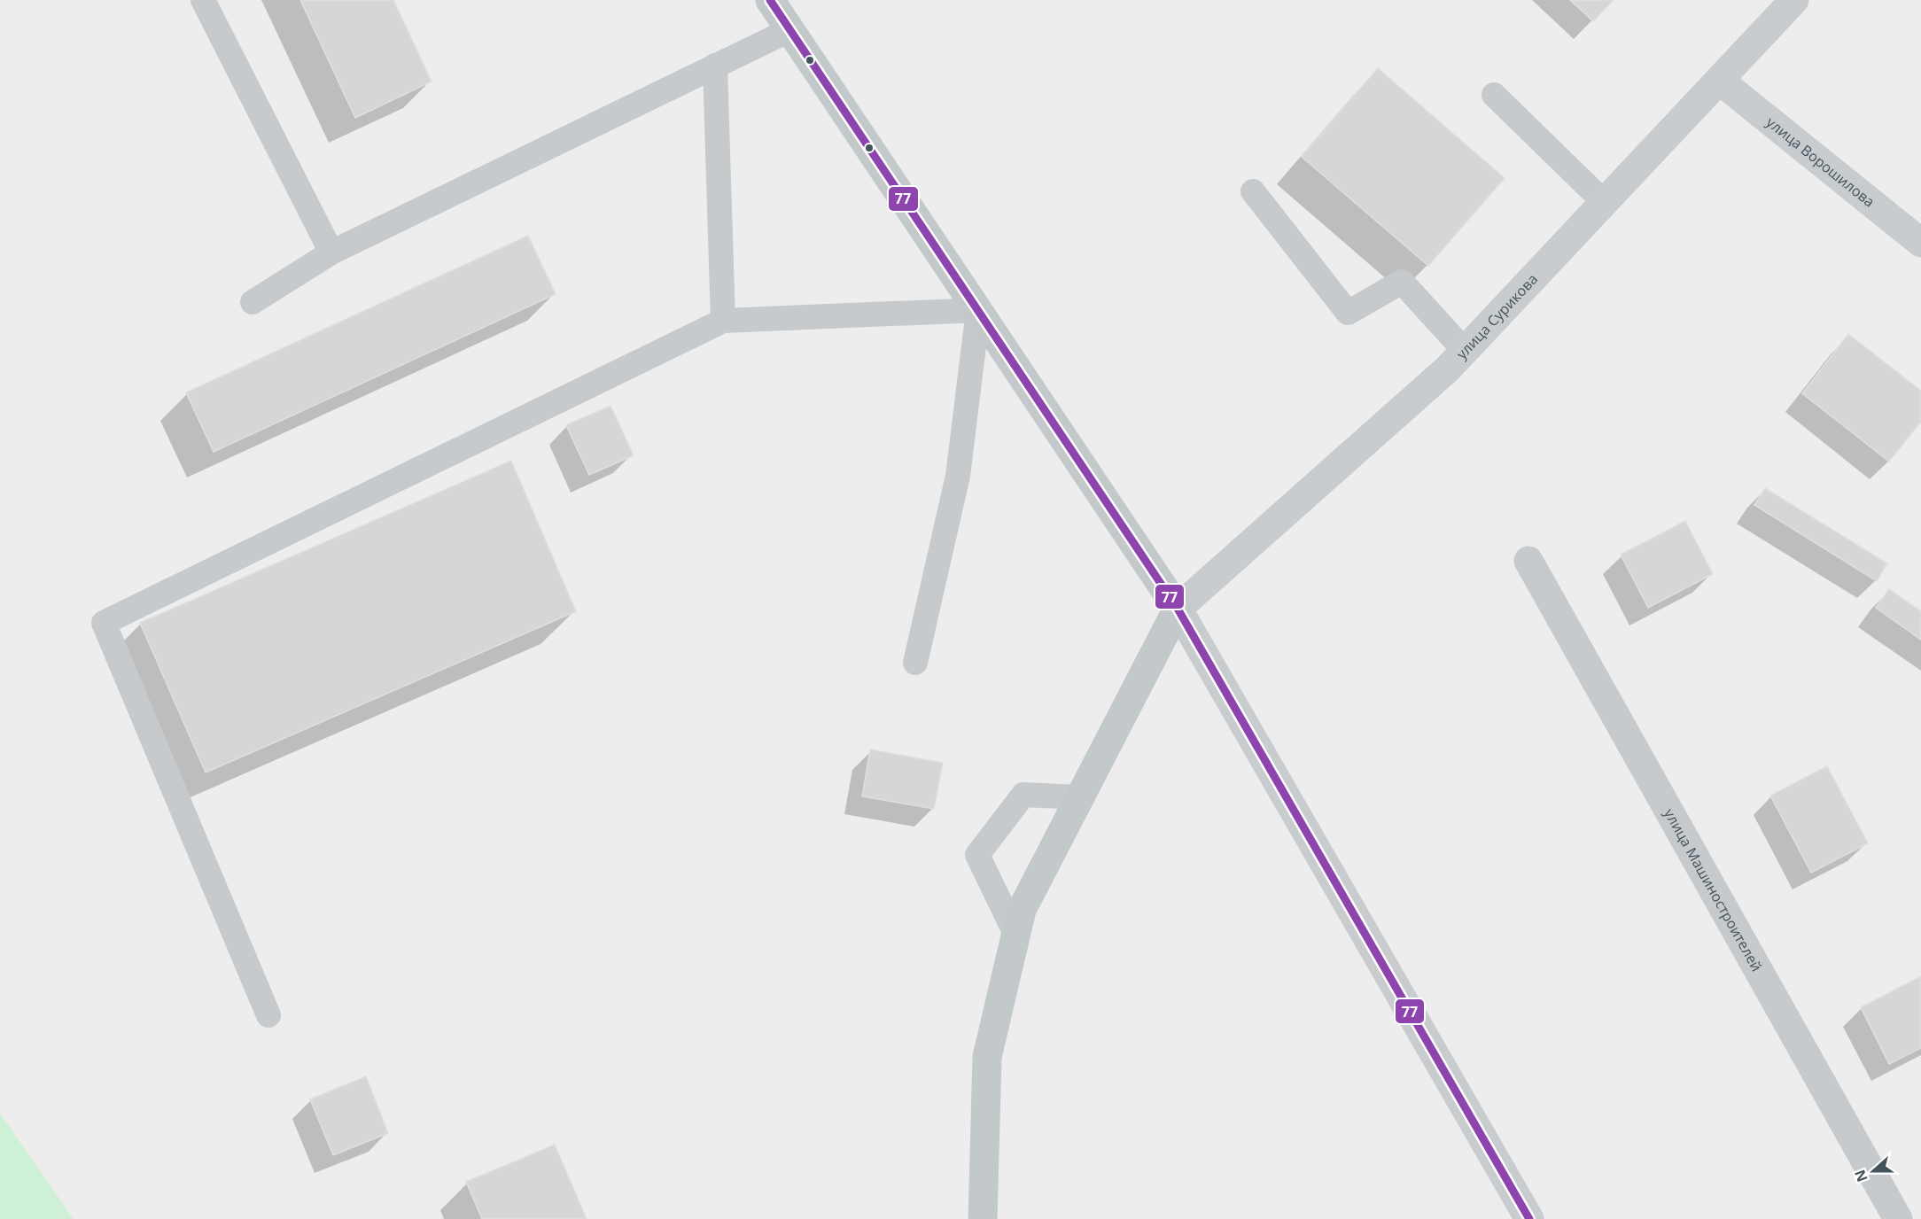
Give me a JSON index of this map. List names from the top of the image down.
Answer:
{
  "streets": {
    "street": ["улица Ворошилова", "улица Сурикова", "улица Машиностроителей"]
  },
  "crossings": [
    ["улица Ворошилова", "улица Сурикова"]
  ],
  "lines": ["transit line 77"],
  "north": "left"
}
